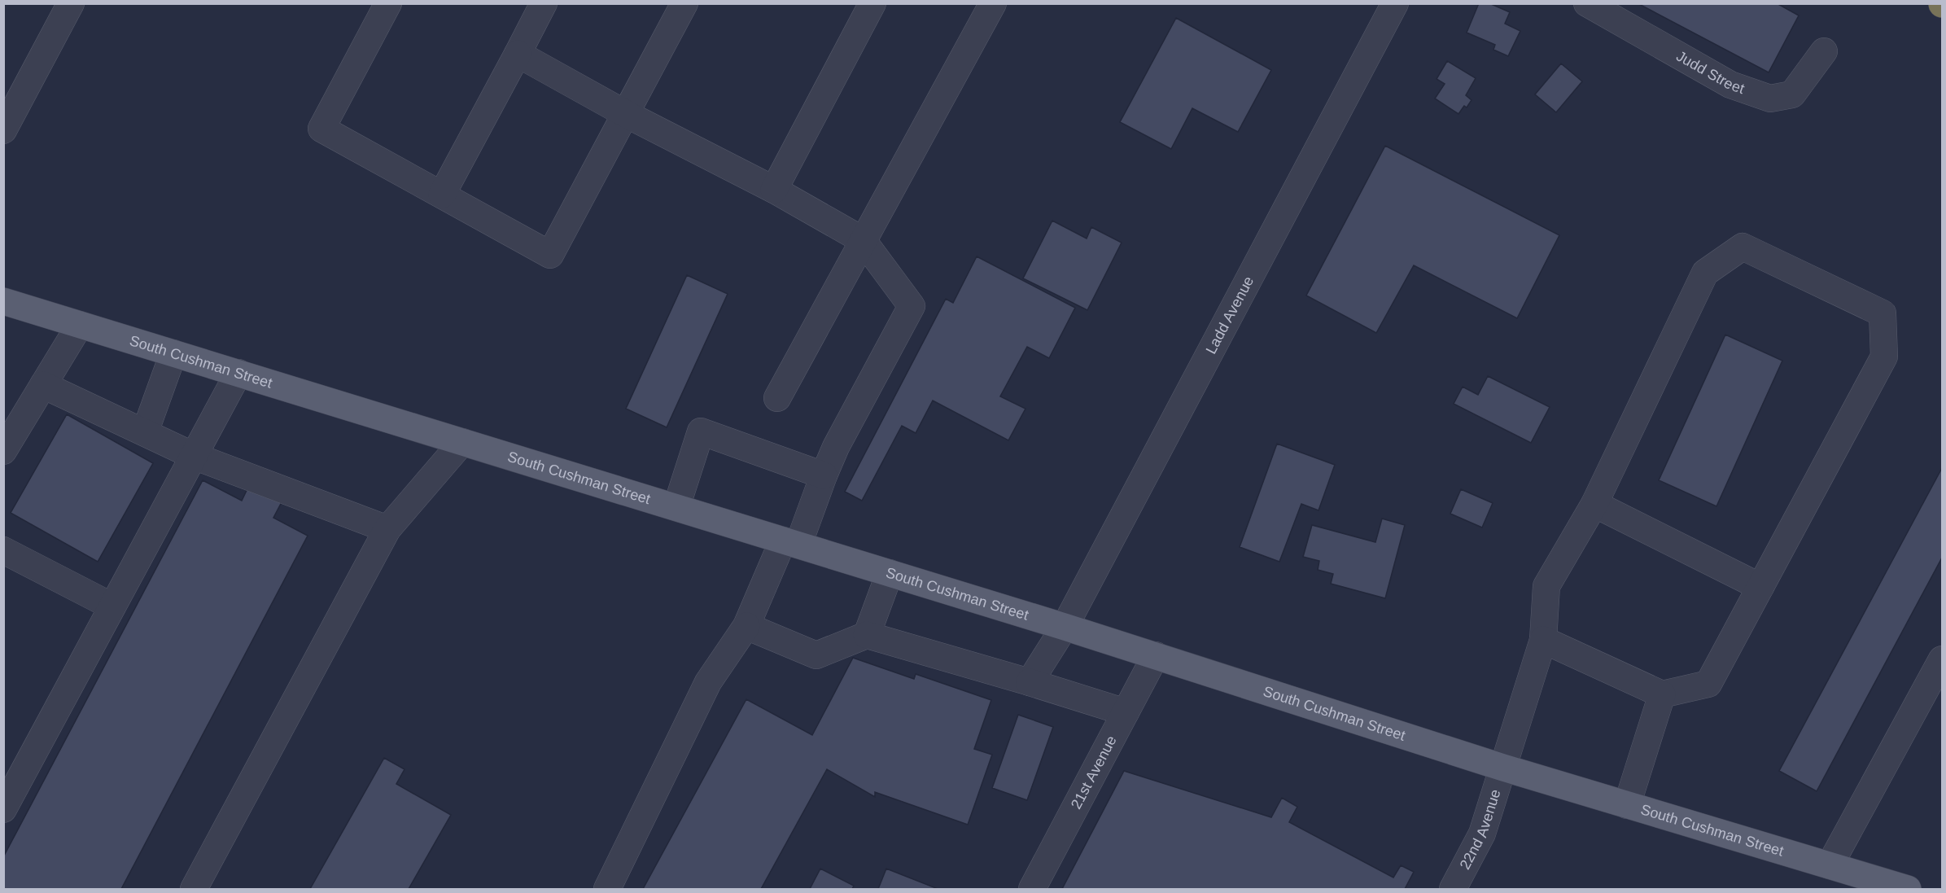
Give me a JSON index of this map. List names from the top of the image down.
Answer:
{
  "streets": {
    "main road": ["South Cushman Street"],
    "street": [
      "Judd Street",
      "Ladd Avenue",
      "21st Avenue",
      "22nd Avenue"
    ]
  },
  "crossings": [
    ["Ladd Avenue", "South Cushman Street"],
    ["South Cushman Street", "21st Avenue"],
    ["South Cushman Street", "22nd Avenue"]
  ]
}
